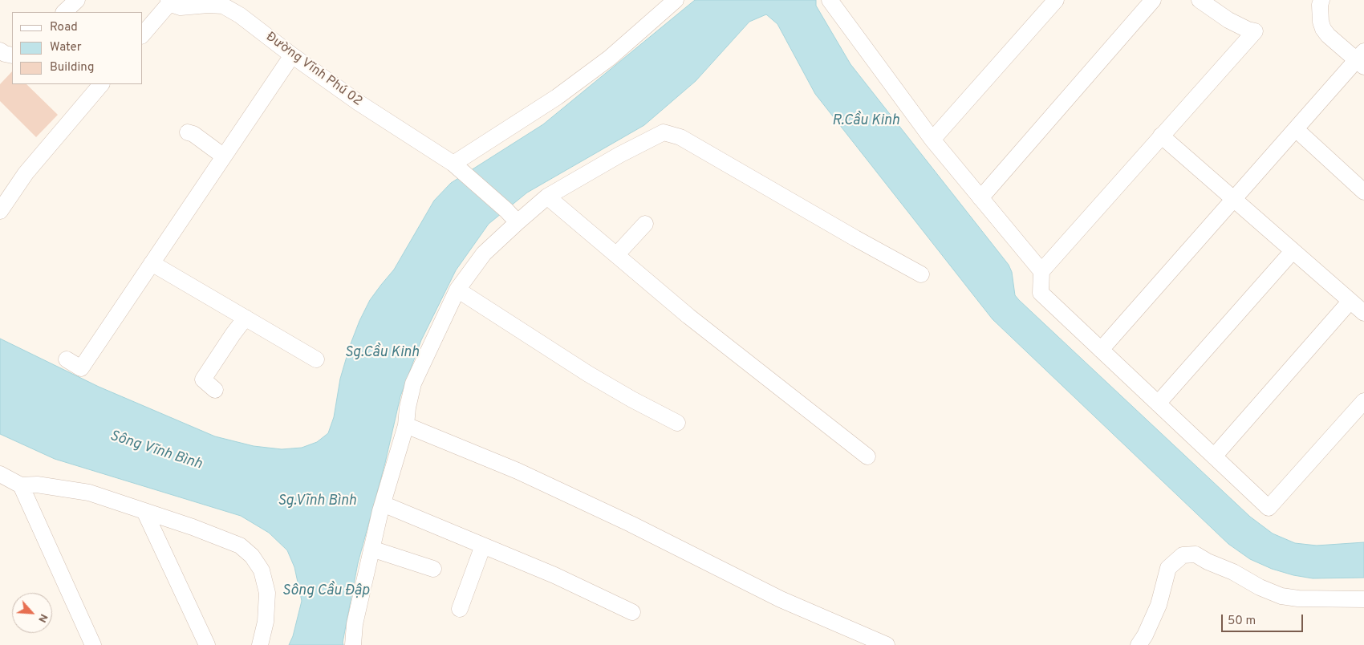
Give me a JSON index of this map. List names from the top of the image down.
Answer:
{
  "streets": {
    "street": ["Đường Vĩnh Phú 02"]
  },
  "water": [
    "R.Cầu Kinh",
    "Sg.Cầu Kinh",
    "Sông Vĩnh Bình",
    "Sg.Vĩnh Bình",
    "Sông Cầu Đập"
  ],
  "legend": ["Road", "Water", "Building"],
  "scale_bar": "50 m",
  "north": "bottom right"
}
